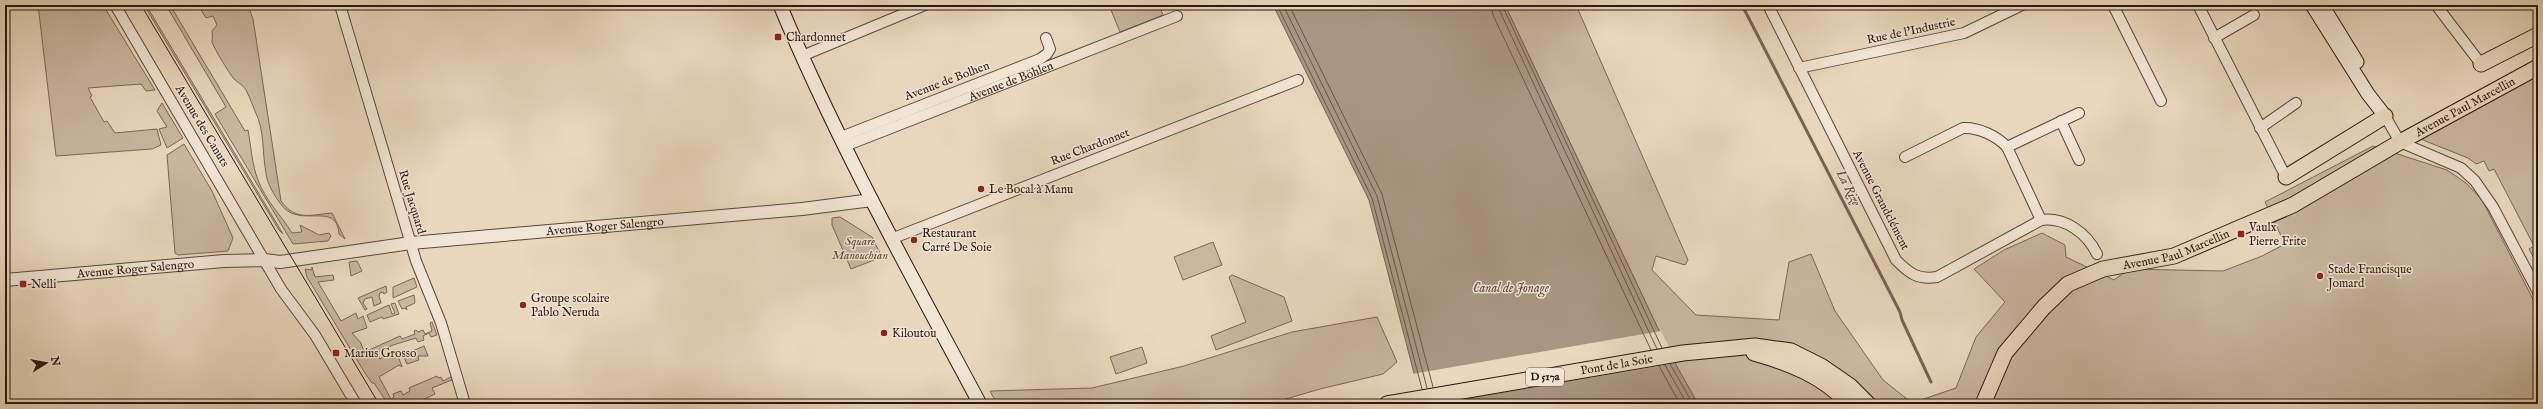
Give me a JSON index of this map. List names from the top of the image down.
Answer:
{
  "streets": {
    "main road": ["Avenue Paul Marcellin", "Pont de la Soie", "D 517a"],
    "street": [
      "Rue de l'Industrie",
      "Avenue de Böhlen",
      "Avenue de Bolhen",
      "Avenue des Canuts",
      "Rue Chardonnet",
      "Avenue Grandclément",
      "Rue Jacquard",
      "Avenue Roger Salengro"
    ]
  },
  "crossings": [
    ["Rue de l'Industrie", "Avenue Grandclément"],
    ["Avenue de Böhlen", "Avenue de Bolhen"],
    ["Avenue des Canuts", "Avenue Roger Salengro"],
    ["Rue Jacquard", "Avenue Roger Salengro"],
    ["Pont de la Soie", "D 517a"]
  ],
  "water": ["La Rize", "Canal de Jonage"],
  "parks": ["Square Manouchian"],
  "places": {
    "transit": [
      "Chardonnet",
      "Vaulx Pierre Frite",
      "Nelli",
      "Marius Grosso"
    ],
    "other": [
      "Le Bocal à Manu",
      "Restaurant Carré De Soie",
      "Stade Francisque Jomard",
      "Groupe scolaire Pablo Neruda",
      "Kiloutou"
    ]
  },
  "north": "right"
}
